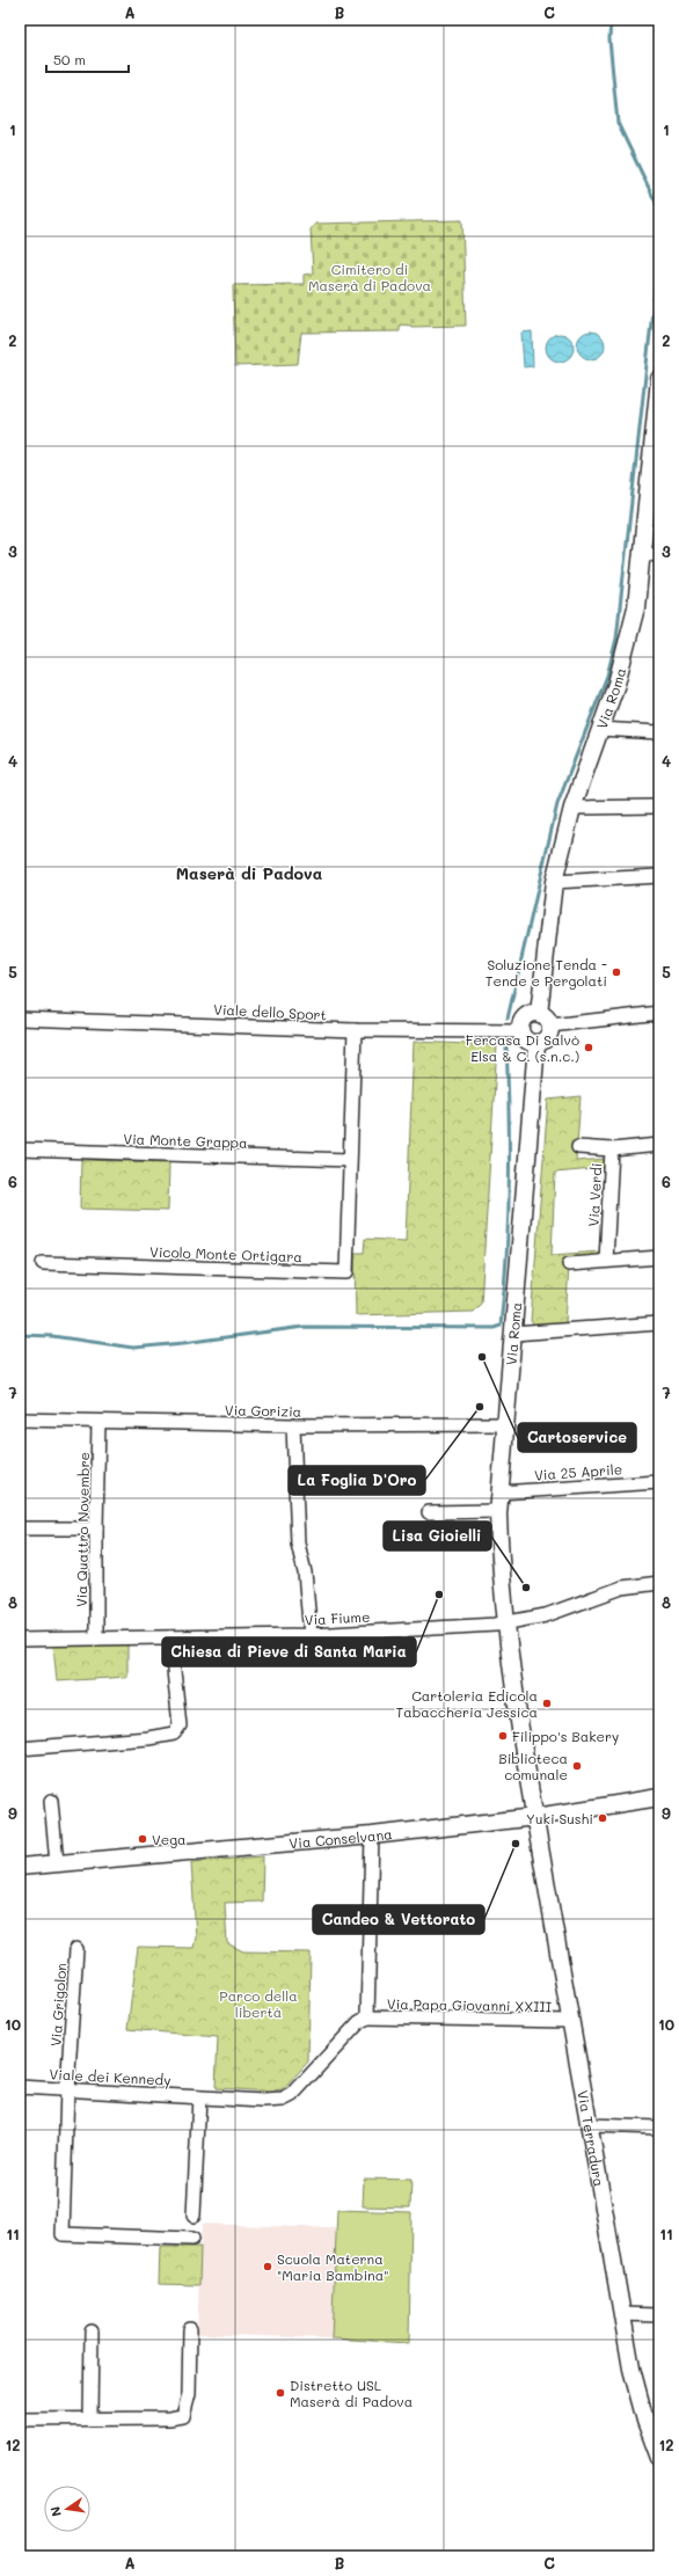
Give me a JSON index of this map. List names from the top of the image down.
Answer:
{
  "streets": {
    "main road": ["Via Roma", "Via Conselvana", "Via Terradura"],
    "street": [
      "Viale dello Sport",
      "Via Monte Grappa",
      "Via Verdi",
      "Vicolo Monte Ortigara",
      "Via Gorizia",
      "Via 25 Aprile",
      "Via Quattro Novembre",
      "Via Fiume",
      "Via Grigolon",
      "Via Papa Giovanni XXIII",
      "Viale dei Kennedy"
    ]
  },
  "crossings": [
    ["Via Roma", "Viale dello Sport"],
    ["Via Roma", "Via Gorizia"],
    ["Via Roma", "Via 25 Aprile"],
    ["Via Roma", "Via Fiume"],
    ["Via Roma", "Via Conselvana"],
    ["Via Roma", "Via Terradura"],
    ["Via Monte Grappa", "Vicolo Monte Ortigara"],
    ["Via Gorizia", "Via Quattro Novembre"],
    ["Via Quattro Novembre", "Via Fiume"],
    ["Via Conselvana", "Via Terradura"],
    ["Via Grigolon", "Viale dei Kennedy"],
    ["Via Papa Giovanni XXIII", "Viale dei Kennedy"],
    ["Via Papa Giovanni XXIII", "Via Terradura"]
  ],
  "districts": ["Maserà di Padova"],
  "parks": ["Cimitero di Maserà di Padova", "Parco della libertà"],
  "places": [
    "Soluzione Tenda - Tende e Pergolati",
    "Fercasa Di Salvò Elsa & C. (s.n.c.)",
    "Cartoservice",
    "La Foglia D'Oro",
    "Lisa Gioielli",
    "Chiesa di Pieve di Santa Maria",
    "Cartoleria Edicola Tabaccheria Jessica",
    "Filippo's Bakery",
    "Biblioteca comunale",
    "Yuki Sushi",
    "Vega",
    "Candeo & Vettorato",
    "Scuola Materna \"Maria Bambina\"",
    "Distretto USL Maserà di Padova"
  ],
  "scale_bar": "50 m",
  "north": "left",
  "grid": {
    "columns": ["A", "B", "C"],
    "rows": [
      "1",
      "2",
      "3",
      "4",
      "5",
      "6",
      "7",
      "8",
      "9",
      "10",
      "11",
      "12"
    ]
  }
}
